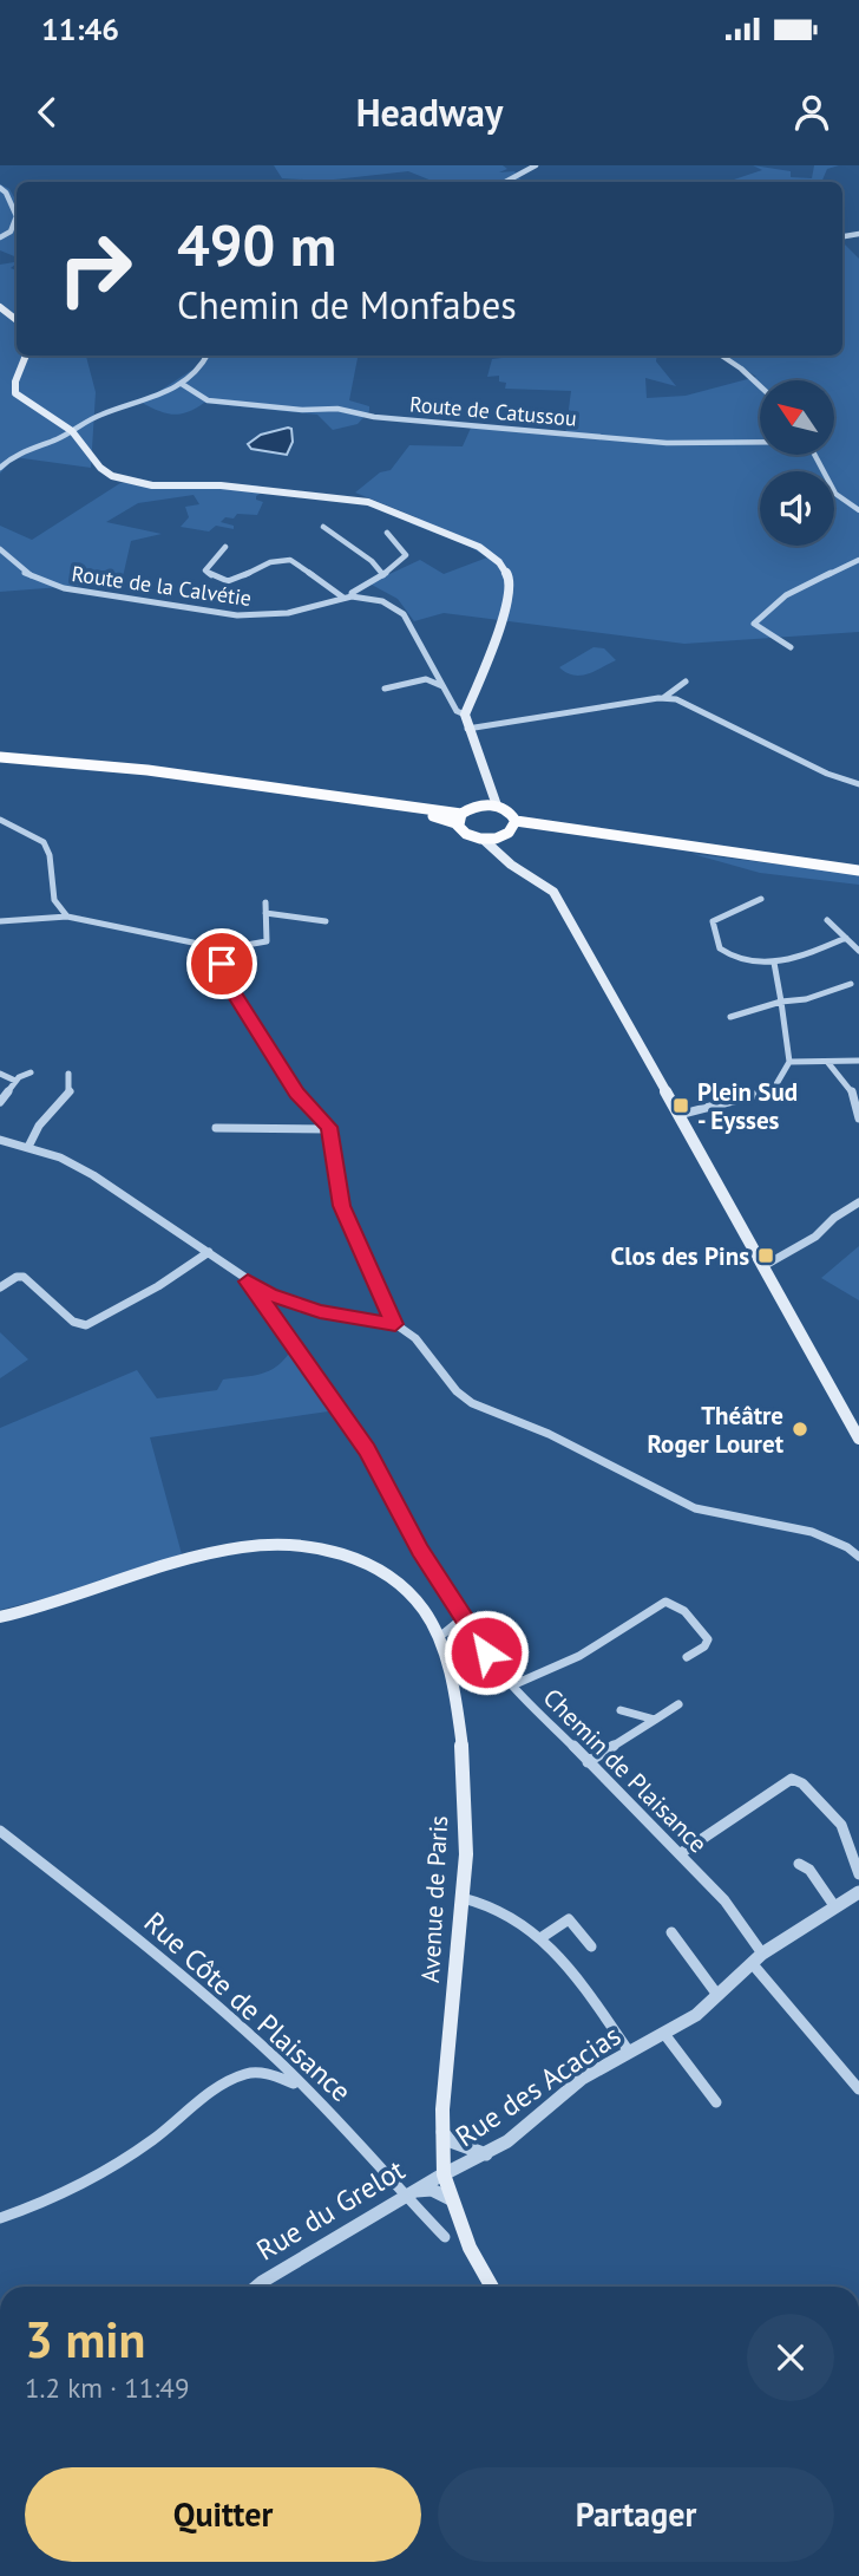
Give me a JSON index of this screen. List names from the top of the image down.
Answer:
{
  "streets": {
    "main road": ["Avenue de Paris"],
    "street": [
      "Route de Catussou",
      "Route de la Calvétie",
      "Chemin de Plaisance",
      "Rue Côte de Plaisance",
      "Rue des Acacias",
      "Rue du Grelot"
    ]
  },
  "crossings": [
    ["Chemin de Plaisance", "Rue des Acacias"],
    ["Avenue de Paris", "Rue des Acacias"],
    ["Avenue de Paris", "Rue du Grelot"],
    ["Rue Côte de Plaisance", "Rue du Grelot"],
    ["Rue des Acacias", "Rue du Grelot"]
  ],
  "places": {
    "transit": ["Plein Sud - Eysses", "Clos des Pins"],
    "other": ["Théâtre Roger Louret"]
  },
  "north": "top left",
  "page": {
    "status": "11:46",
    "header": "Headway",
    "turn": ["490 m", "Chemin de Monfabes"],
    "heading": ["3 min", "1.2 km · 11:49"],
    "buttons": ["Quitter", "Partager"]
  }
}
